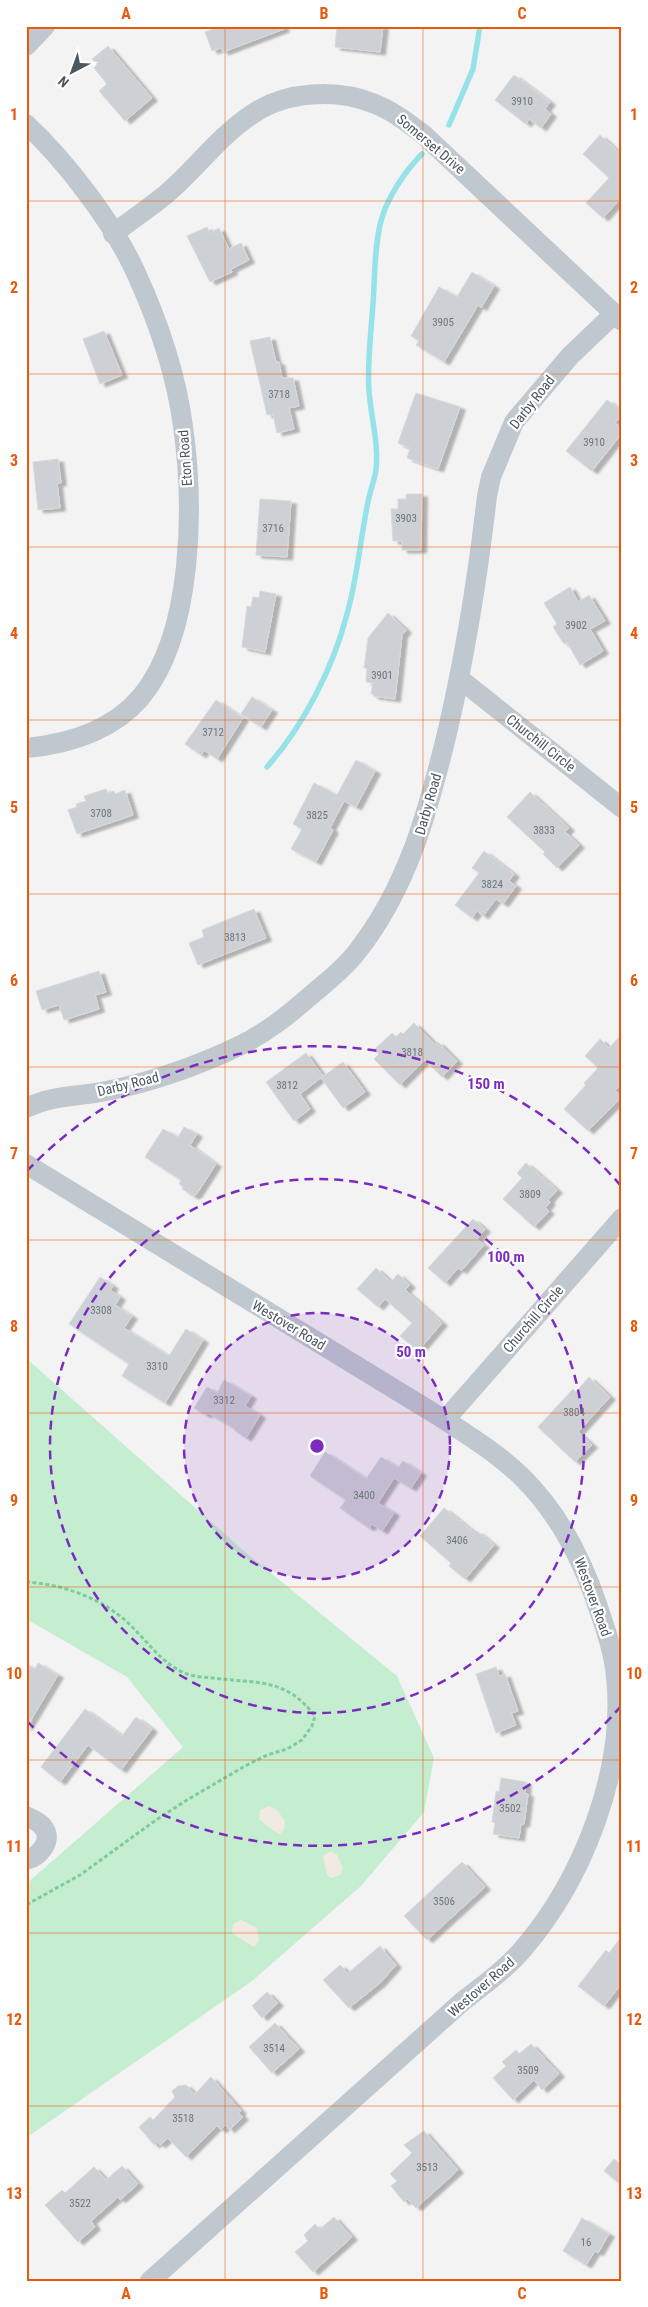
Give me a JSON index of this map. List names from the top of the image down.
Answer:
{
  "streets": {
    "street": [
      "Somerset Drive",
      "Darby Road",
      "Eton Road",
      "Churchill Circle",
      "Westover Road"
    ]
  },
  "crossings": [
    ["Somerset Drive", "Darby Road"],
    ["Somerset Drive", "Eton Road"],
    ["Darby Road", "Churchill Circle"],
    ["Churchill Circle", "Westover Road"]
  ],
  "house_numbers": [
    "3910",
    "3905",
    "3718",
    "3910",
    "3903",
    "3716",
    "3902",
    "3901",
    "3712",
    "3708",
    "3825",
    "3833",
    "3824",
    "3813",
    "3818",
    "3812",
    "3809",
    "3308",
    "3310",
    "3312",
    "3804",
    "3400",
    "3406",
    "3502",
    "3506",
    "3514",
    "3509",
    "3518",
    "3513",
    "3522",
    "16"
  ],
  "north": "bottom left",
  "grid": {
    "columns": ["A", "B", "C"],
    "rows": [
      "1",
      "2",
      "3",
      "4",
      "5",
      "6",
      "7",
      "8",
      "9",
      "10",
      "11",
      "12",
      "13"
    ]
  },
  "rings": ["150 m", "100 m", "50 m"]
}
